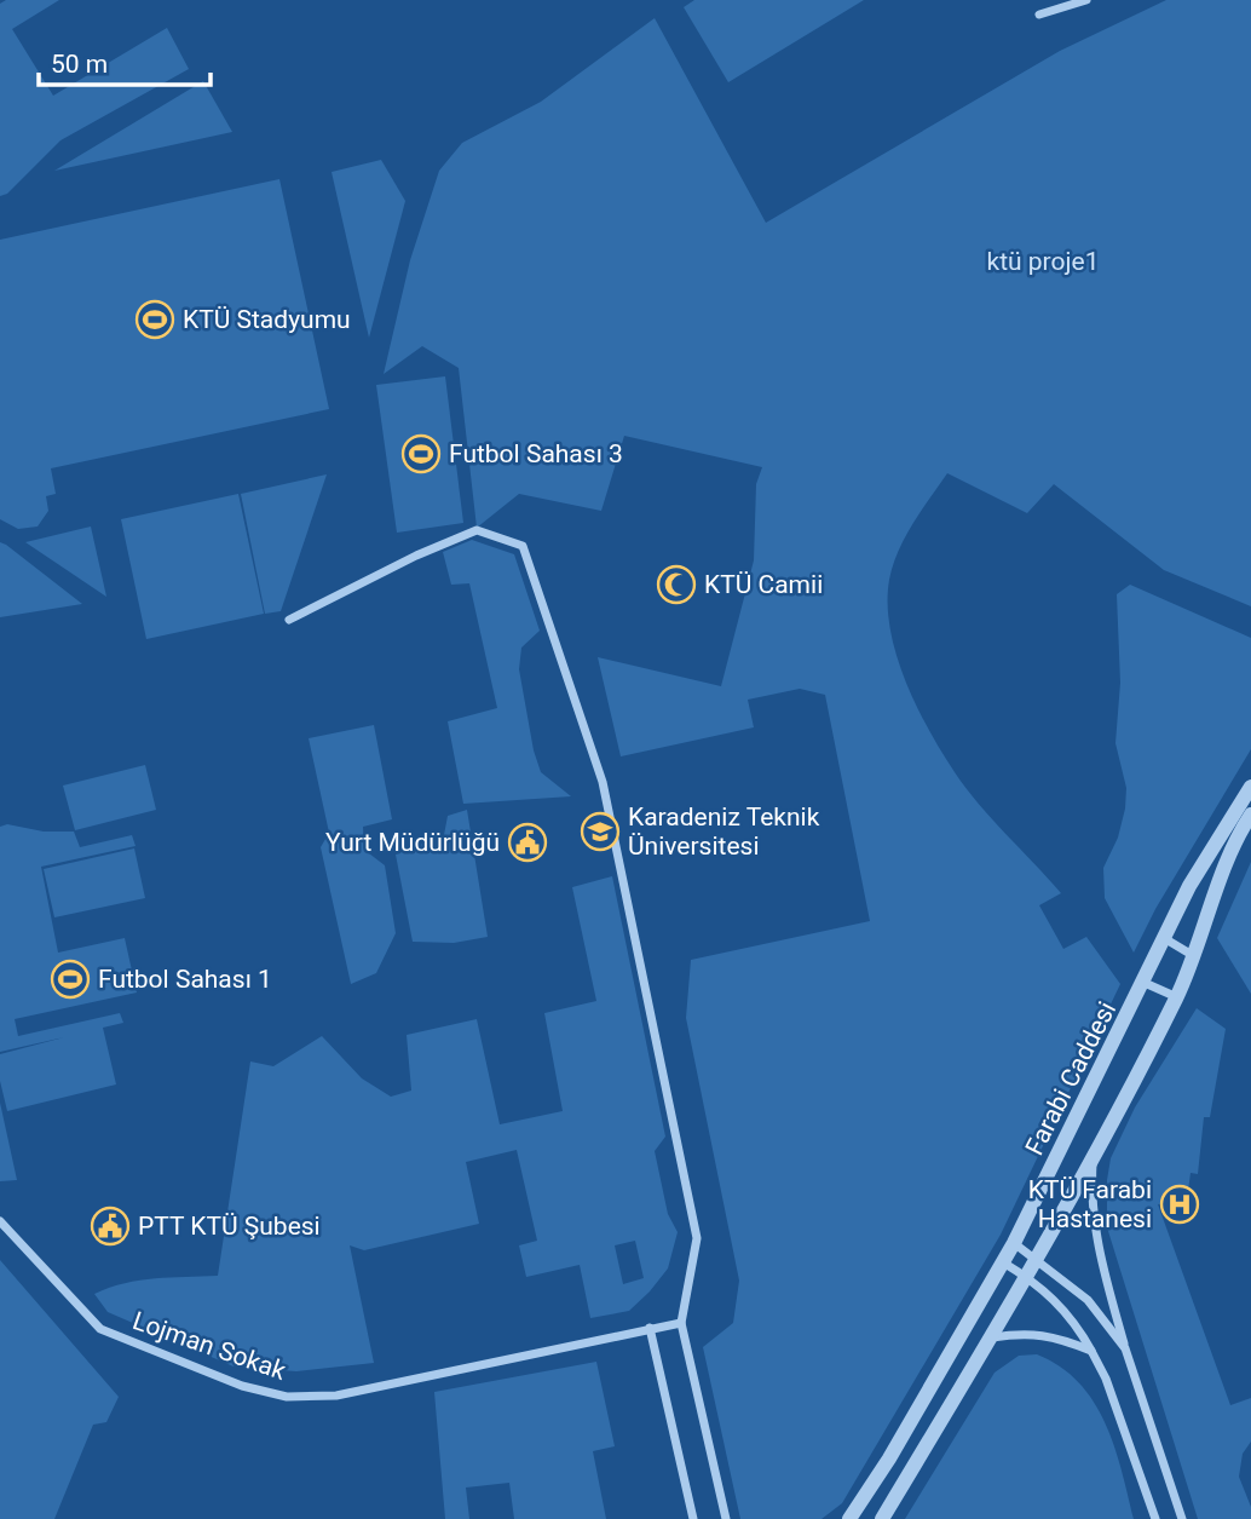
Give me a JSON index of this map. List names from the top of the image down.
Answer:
{
  "streets": {
    "street": ["Farabi Caddesi", "Lojman Sokak"]
  },
  "parks": ["ktü proje1"],
  "places": {
    "sports": ["KTÜ Stadyumu", "Futbol Sahası 3", "Futbol Sahası 1"],
    "mosque": ["KTÜ Camii"],
    "school or university": ["Karadeniz Teknik Üniversitesi"],
    "public building": ["Yurt Müdürlüğü", "PTT KTÜ Şubesi"],
    "hospital": ["KTÜ Farabi Hastanesi"]
  },
  "scale_bar": "50 m"
}
